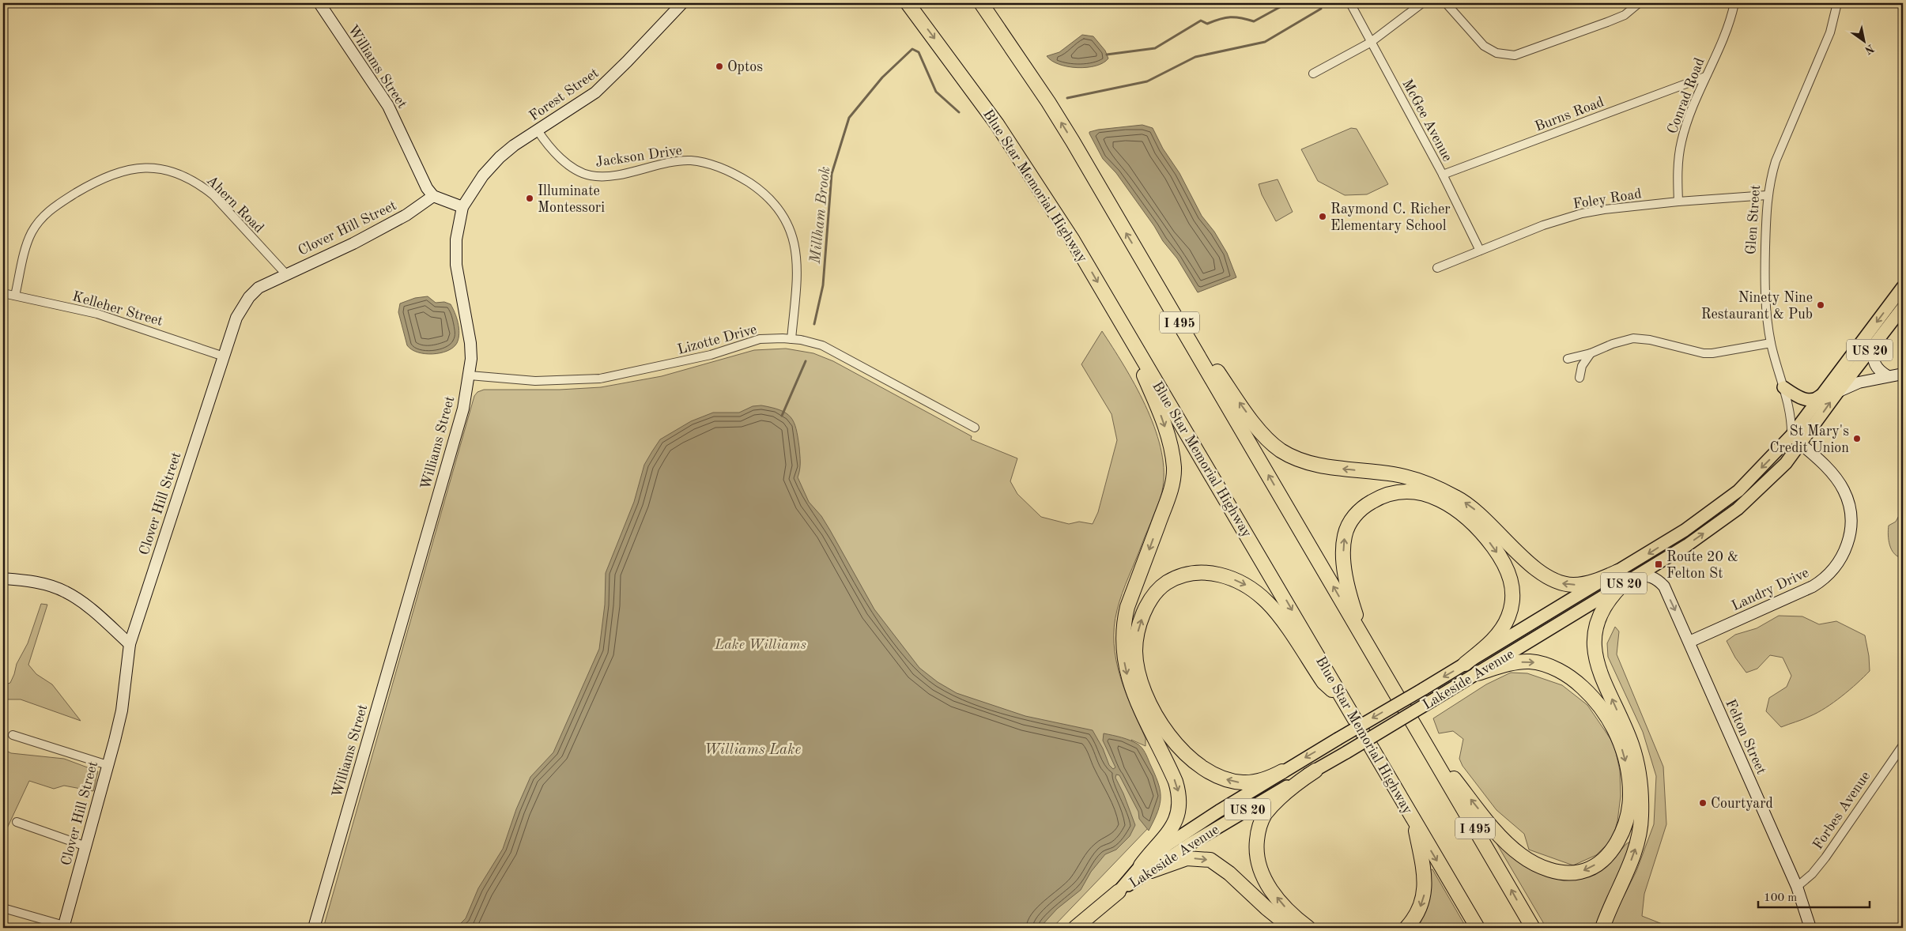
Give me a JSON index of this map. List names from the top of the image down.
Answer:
{
  "streets": {
    "highway": [
      "Blue Star Memorial Highway",
      "I 495",
      "US 20",
      "Lakeside Avenue"
    ],
    "street": [
      "Williams Street",
      "Forest Street",
      "Conrad Road",
      "Burns Road",
      "McGee Avenue",
      "Jackson Drive",
      "Foley Road",
      "Ahern Road",
      "Glen Street",
      "Clover Hill Street",
      "Kelleher Street",
      "Lizotte Drive",
      "Landry Drive",
      "Felton Street",
      "Forbes Avenue"
    ]
  },
  "crossings": [
    ["Williams Street", "Forest Street"],
    ["Williams Street", "Clover Hill Street"],
    ["Williams Street", "Lizotte Drive"],
    ["Forest Street", "Jackson Drive"],
    ["Conrad Road", "Burns Road"],
    ["Conrad Road", "Foley Road"],
    ["Burns Road", "McGee Avenue"],
    ["McGee Avenue", "Foley Road"],
    ["Jackson Drive", "Lizotte Drive"],
    ["Foley Road", "Glen Street"],
    ["Ahern Road", "Clover Hill Street"],
    ["Ahern Road", "Kelleher Street"],
    ["Glen Street", "US 20"],
    ["Glen Street", "Lakeside Avenue"],
    ["Clover Hill Street", "Kelleher Street"],
    ["US 20", "Landry Drive"],
    ["US 20", "Lakeside Avenue"],
    ["Landry Drive", "Lakeside Avenue"],
    ["Landry Drive", "Felton Street"],
    ["Lakeside Avenue", "Felton Street"],
    ["Felton Street", "Forbes Avenue"]
  ],
  "water": ["Millham Brook", "Williams Lake"],
  "parks": ["Lake Williams"],
  "places": {
    "other": [
      "Optos",
      "Illuminate Montessori",
      "Raymond C. Richer Elementary School",
      "Ninety Nine Restaurant & Pub",
      "St Mary's Credit Union",
      "Courtyard"
    ],
    "transit": ["Route 20 & Felton St"]
  },
  "scale_bar": "100 m",
  "north": "bottom right"
}
